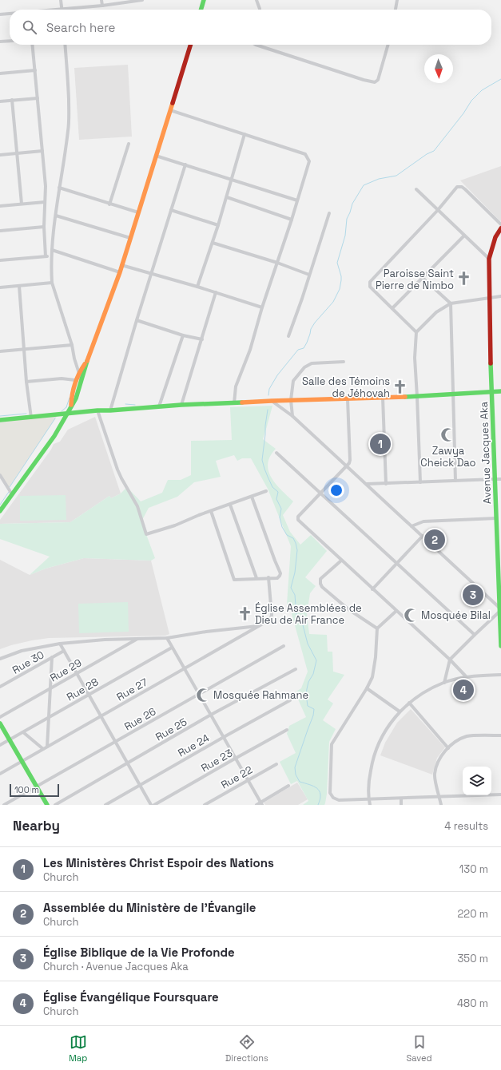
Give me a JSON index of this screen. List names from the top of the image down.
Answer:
{
  "streets": {
    "street": [
      "Avenue Jacques Aka",
      "Rue 30",
      "Rue 29",
      "Rue 28",
      "Rue 27",
      "Rue 26",
      "Rue 25",
      "Rue 24",
      "Rue 23",
      "Rue 22"
    ]
  },
  "places": {
    "church": ["Paroisse Saint Pierre de Nimbo", "Salle des Témoins de Jéhovah", "Église Assemblées de Dieu de Air France"],
    "mosque": ["Zawya Cheick Dao", "Mosquée Bilal", "Mosquée Rahmane"]
  },
  "scale_bar": "100 m",
  "north": "bottom",
  "page": {
    "search": "Search here",
    "pins": [
      "1",
      "2",
      "3",
      "4"
    ],
    "scale": "100 m",
    "heading": ["Nearby", "4 results"],
    "list": [
      {
        "mark": "1",
        "name": "Les Ministères Christ Espoir des Nations",
        "note": "Church",
        "value": "130 m"
      },
      {
        "mark": "2",
        "name": "Assemblée du Ministère de l'Évangile",
        "note": "Church",
        "value": "220 m"
      },
      {
        "mark": "3",
        "name": "Église Biblique de la Vie Profonde",
        "note": "Church · Avenue Jacques Aka",
        "value": "350 m"
      },
      {
        "mark": "4",
        "name": "Église Évangélique Foursquare",
        "note": "Church",
        "value": "480 m"
      }
    ],
    "nav": ["Map", "Directions", "Saved"]
  }
}
